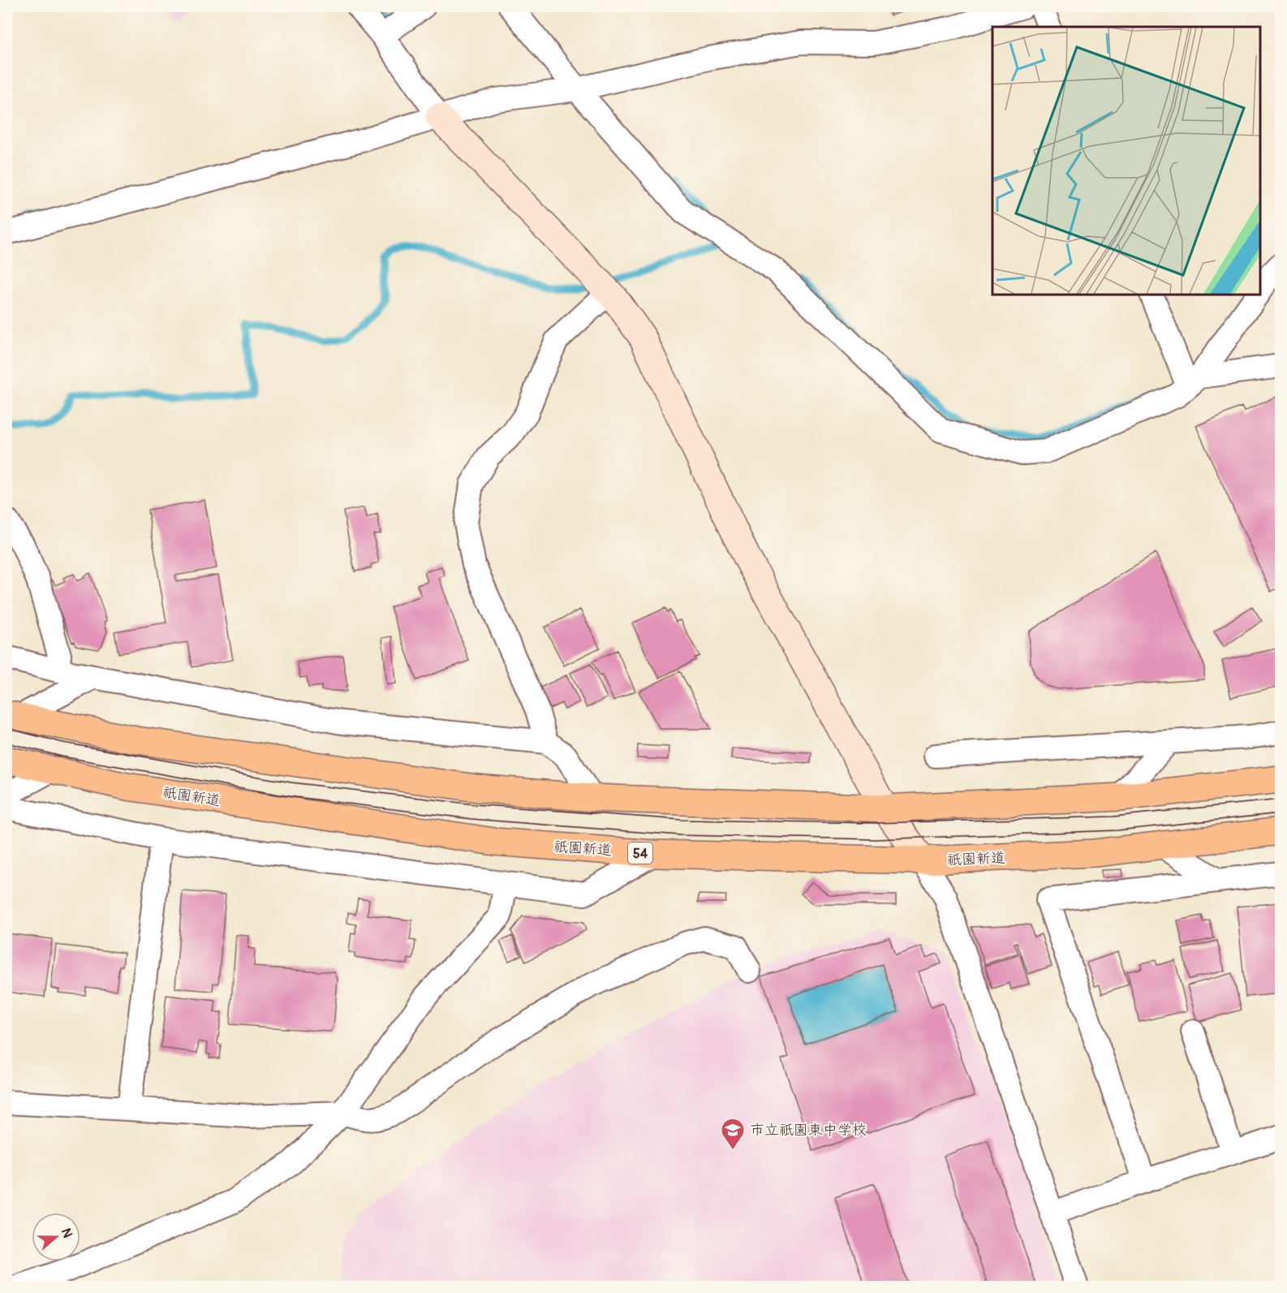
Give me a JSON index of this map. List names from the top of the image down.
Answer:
{
  "streets": {
    "highway": ["祇園新道", "54"]
  },
  "places": {
    "school or university": ["市立祇園東中学校"]
  },
  "north": "right"
}
